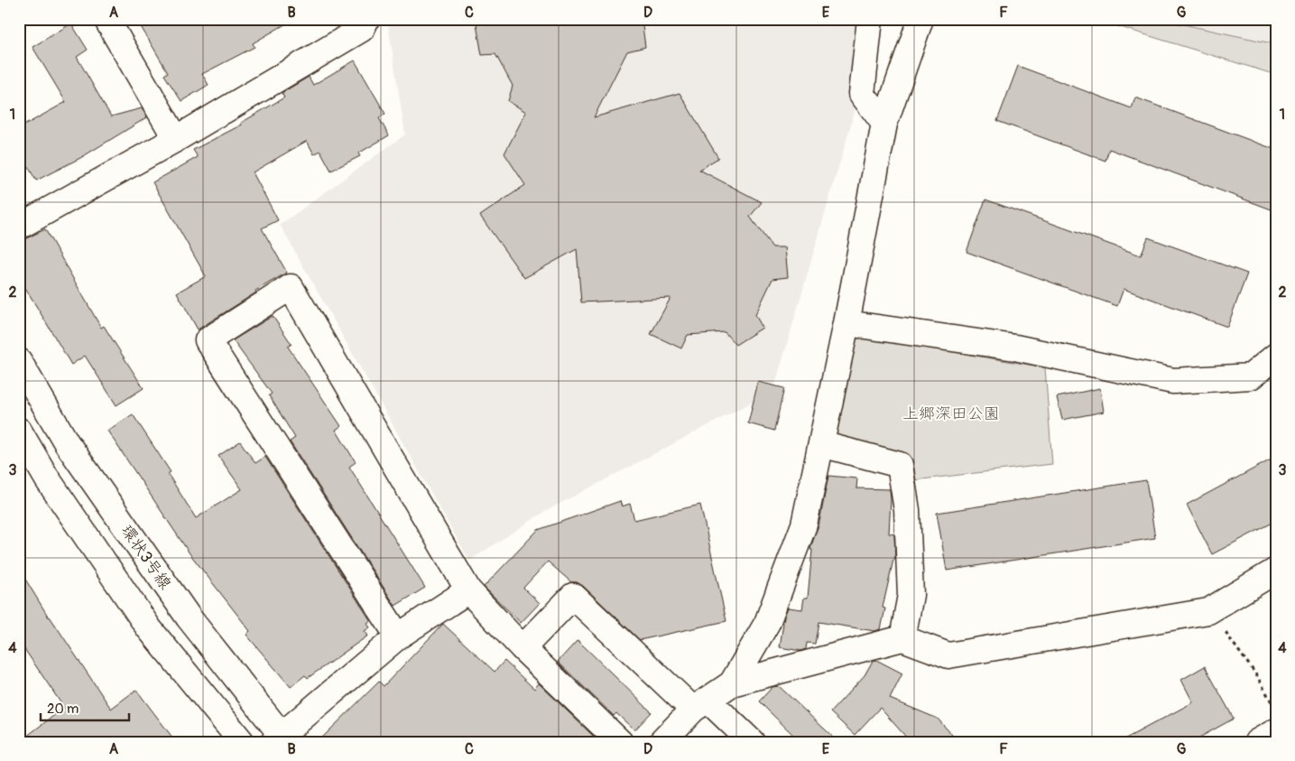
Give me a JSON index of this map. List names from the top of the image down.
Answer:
{
  "streets": {
    "street": ["環状3号線"]
  },
  "parks": ["上郷深田公園"],
  "scale_bar": "20 m",
  "grid": {
    "columns": [
      "A",
      "B",
      "C",
      "D",
      "E",
      "F",
      "G"
    ],
    "rows": [
      "1",
      "2",
      "3",
      "4"
    ]
  }
}
